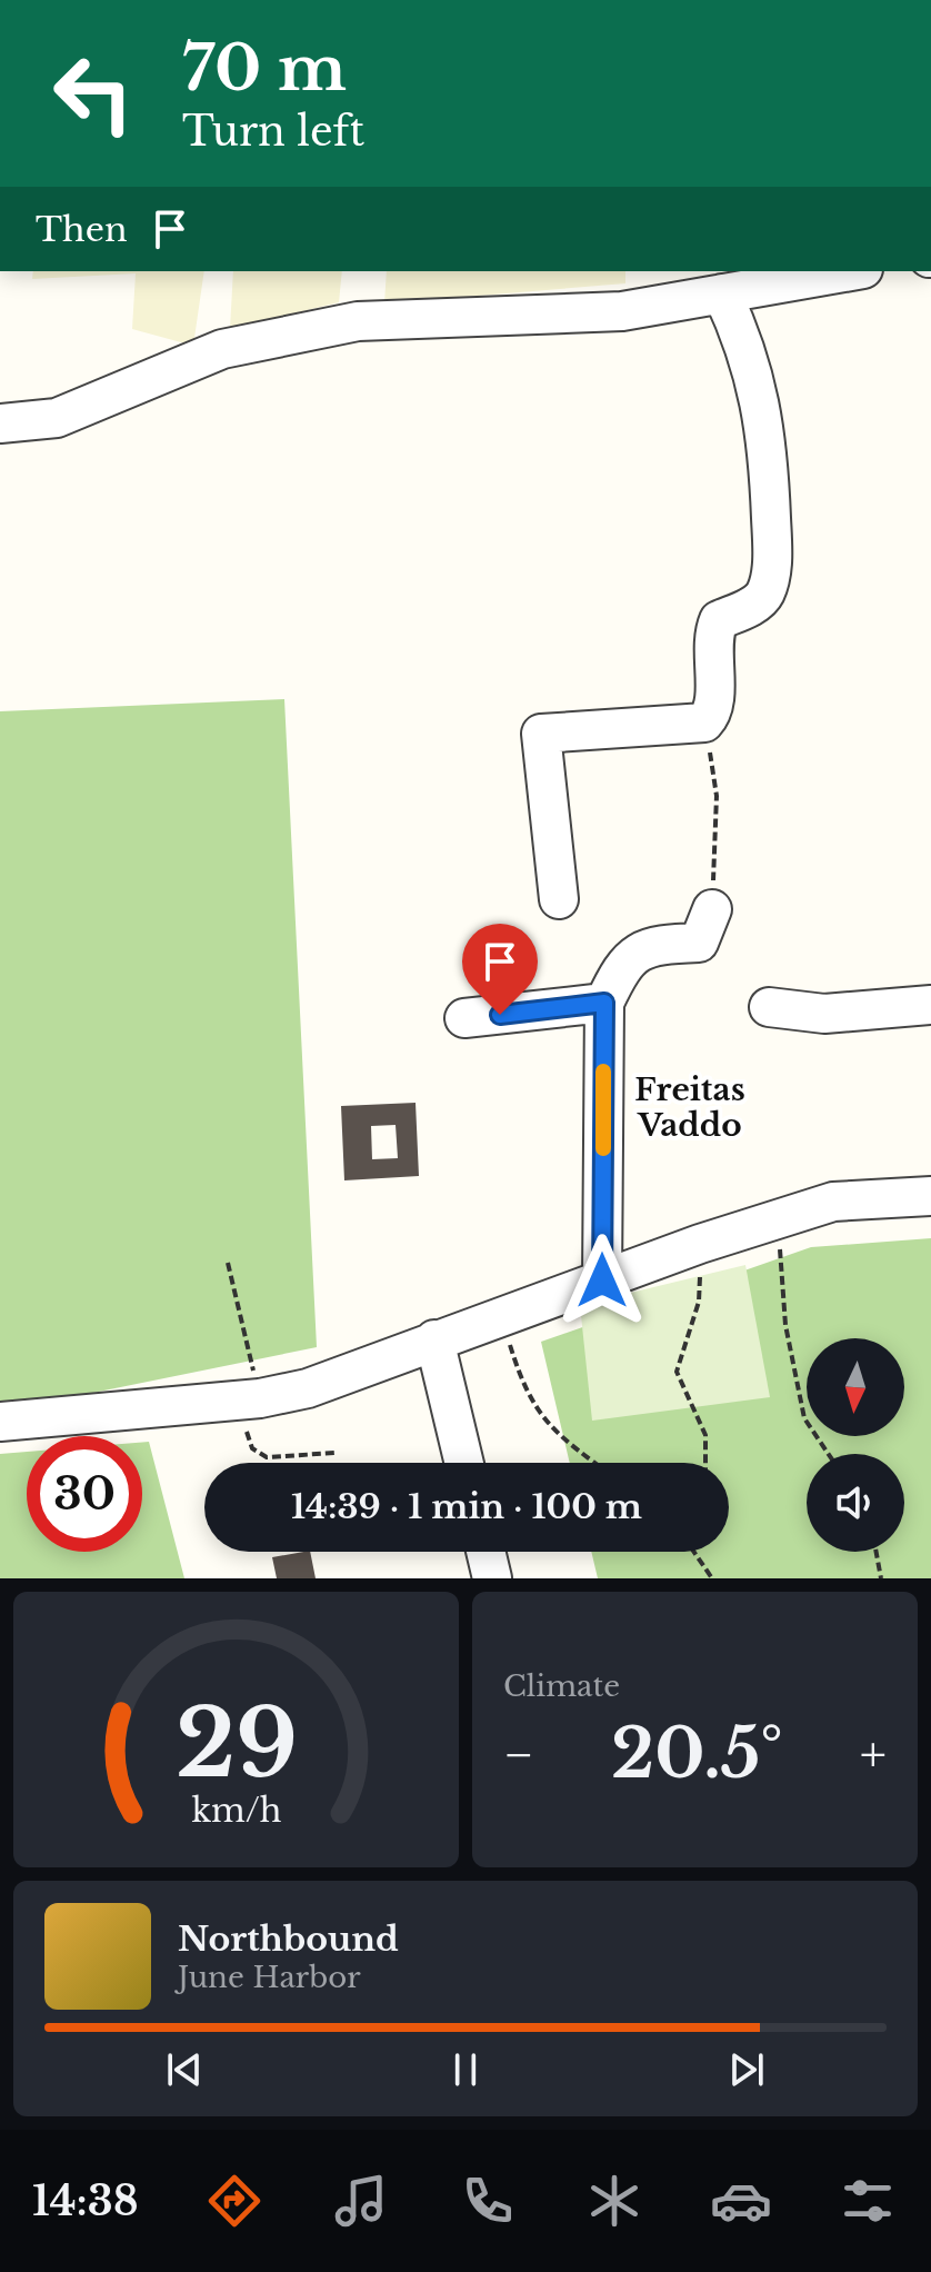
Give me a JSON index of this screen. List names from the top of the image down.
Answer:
{
  "districts": ["Freitas Vaddo"],
  "north": "bottom",
  "page": {
    "turn": ["70 m", "Turn left"],
    "then": "Then",
    "limit": "30",
    "trip": "14:39 · 1 min · 100 m",
    "tile": "Climate",
    "heat": ["−", "20.5°", "+"],
    "song": ["Northbound", "June Harbor"],
    "tabs": "14:38",
    "gauge": ["29", "km/h"]
  }
}
